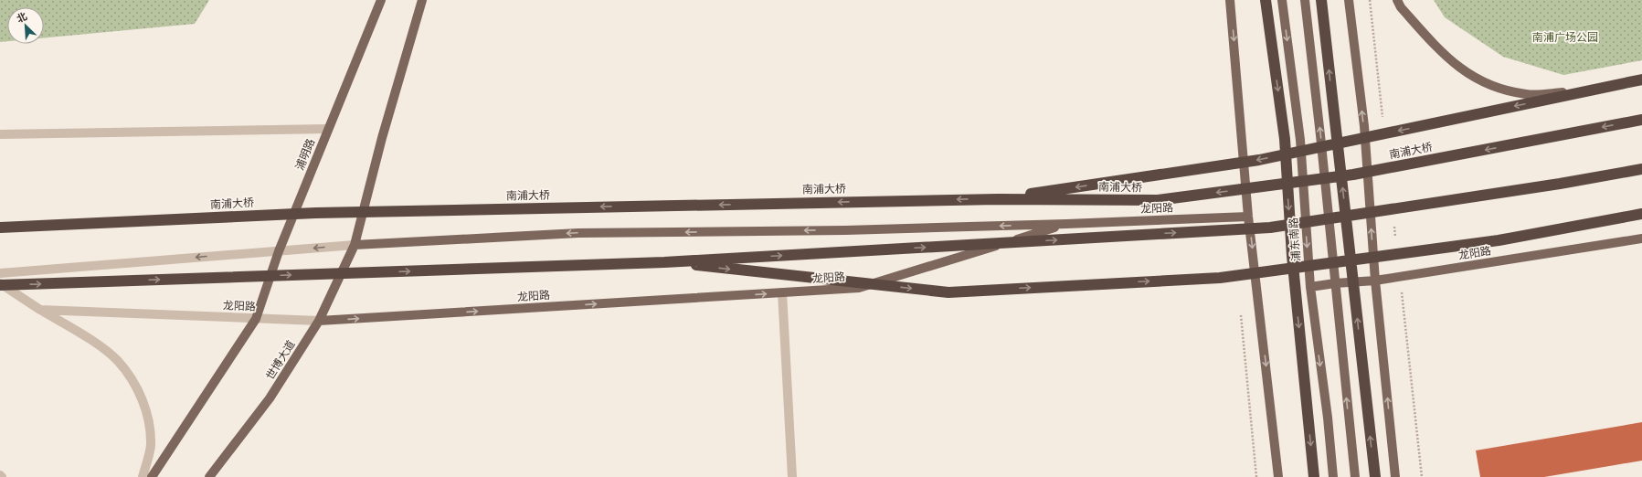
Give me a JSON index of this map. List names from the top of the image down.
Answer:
{
  "streets": {
    "highway": ["南浦大桥"],
    "main road": [
      "浦明路",
      "龙阳路",
      "浦东南路",
      "世博大道"
    ]
  },
  "crossings": [
    ["浦明路", "龙阳路"],
    ["龙阳路", "浦东南路"],
    ["龙阳路", "世博大道"]
  ],
  "parks": ["南浦广场公园"],
  "north": "top left"
}
